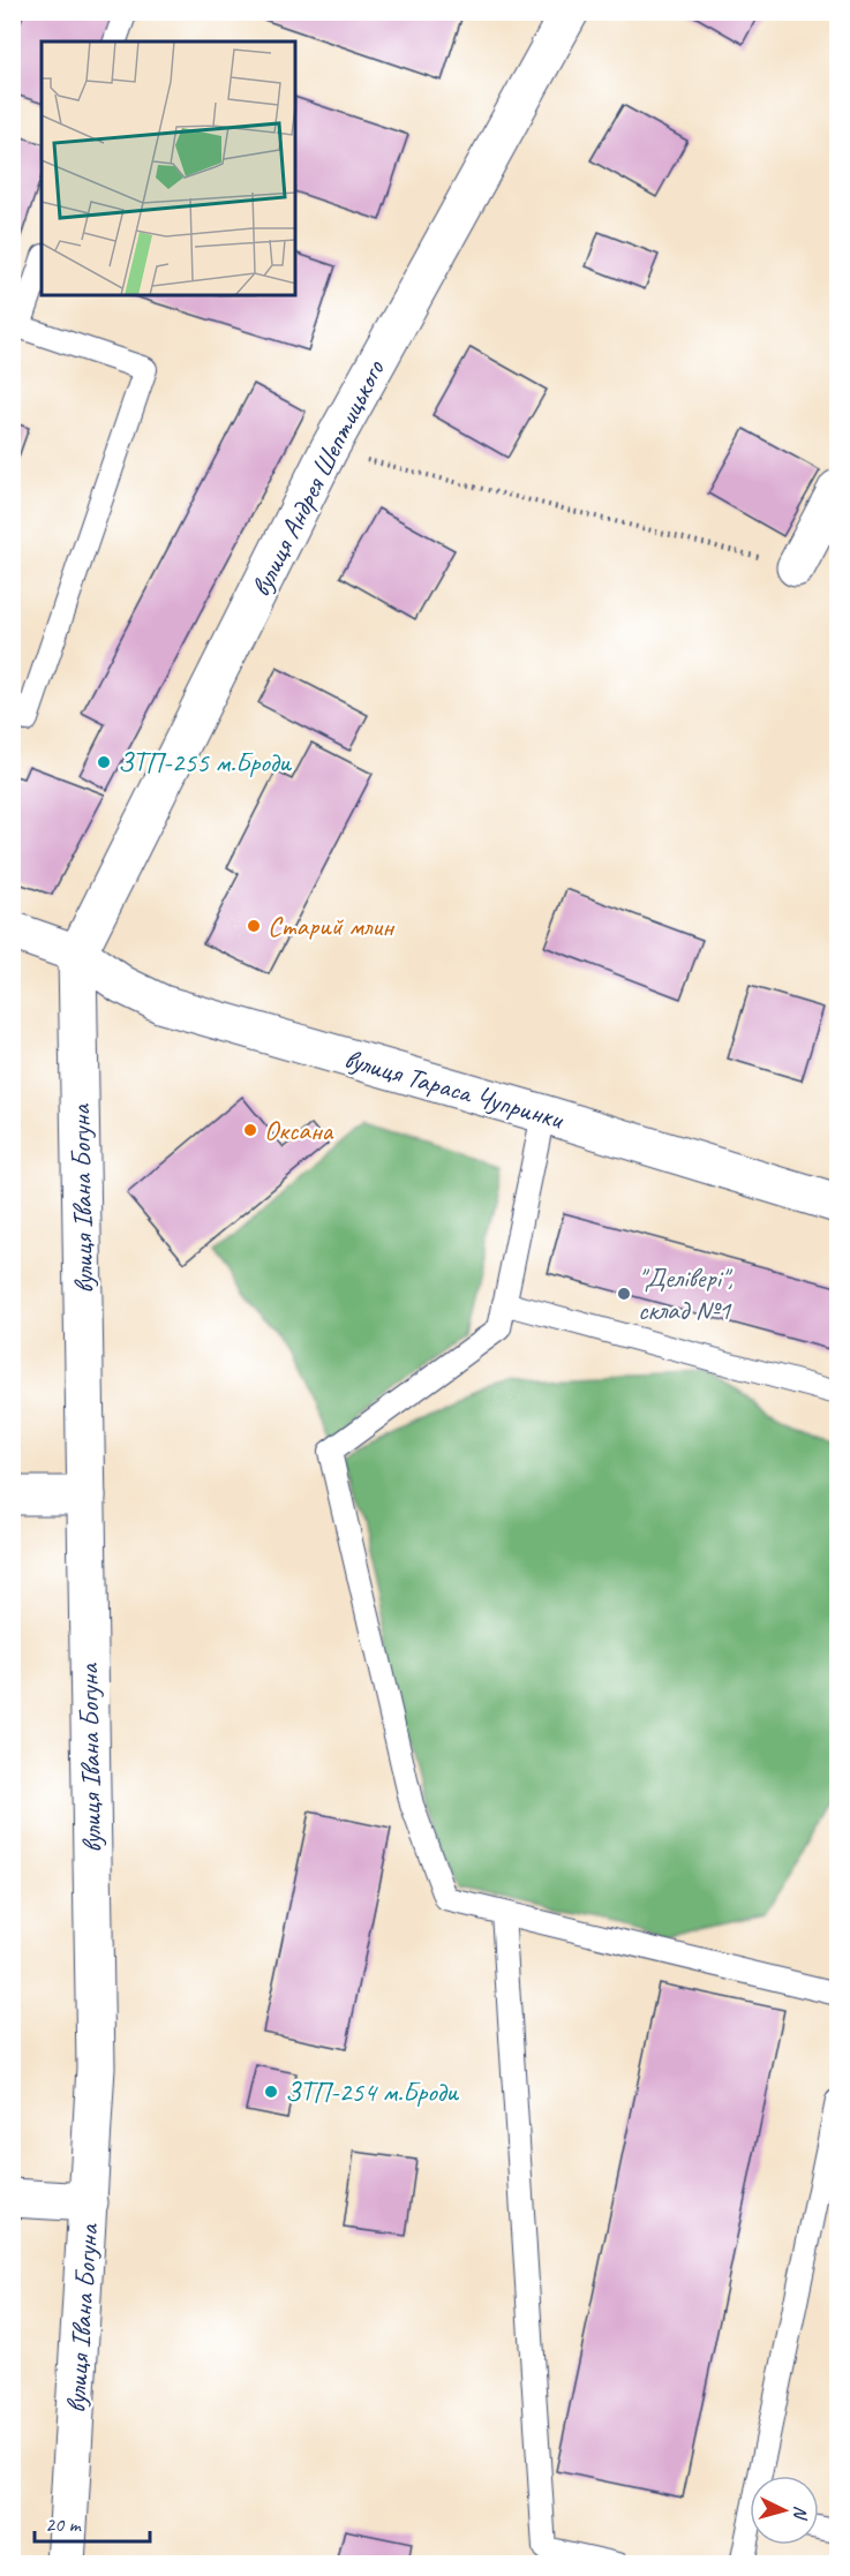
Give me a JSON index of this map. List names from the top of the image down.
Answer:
{
  "streets": {
    "main road": ["вулиця Андрея Шептицького", "вулиця Тараса Чупринки", "вулиця Івана Богуна"]
  },
  "crossings": [
    ["вулиця Андрея Шептицького", "вулиця Тараса Чупринки"],
    ["вулиця Андрея Шептицького", "вулиця Івана Богуна"],
    ["вулиця Тараса Чупринки", "вулиця Івана Богуна"]
  ],
  "places": [
    "ЗТП-255 м.Броди",
    "Старий млин",
    "Оксана",
    "\"Делівері\", склад №1",
    "ЗТП-254 м.Броди"
  ],
  "scale_bar": "20 m",
  "north": "right"
}
